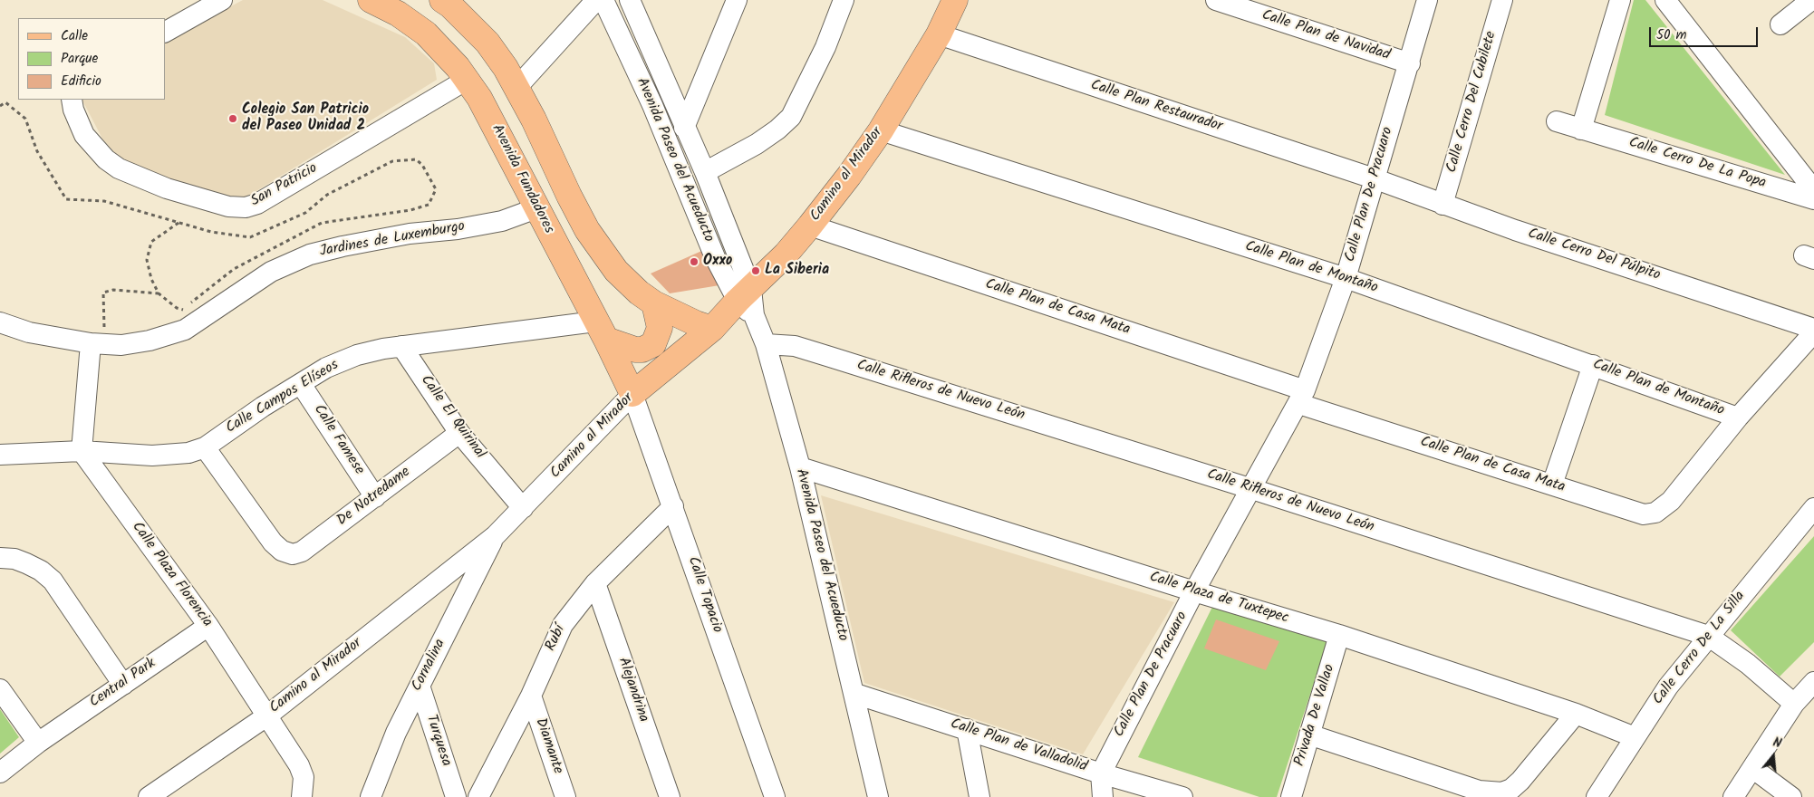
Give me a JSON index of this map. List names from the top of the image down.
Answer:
{
  "streets": {
    "main road": ["Camino al Mirador", "Avenida Fundadores"],
    "street": [
      "Calle Plan de Navidad",
      "Calle Cerro Del Cubilete",
      "Calle Plan Restaurador",
      "Avenida Paseo del Acueducto",
      "Calle Cerro De La Popa",
      "San Patricio",
      "Calle Plan De Pracuaro",
      "Jardines de Luxemburgo",
      "Calle Cerro Del Púlpito",
      "Calle Plan de Montaño",
      "Calle Plan de Casa Mata",
      "Calle Rifleros de Nuevo León",
      "Calle Campos Elíseos",
      "Calle El Quirinal",
      "Calle Famese",
      "De Notredame",
      "Calle Plaza Florencia",
      "Calle Topacio",
      "Calle Plaza de Tuxtepec",
      "Rubí",
      "Calle Cerro De La Silla",
      "Cornalina",
      "Central Park",
      "Alejandrina",
      "Privada De Vallao",
      "Turquesa",
      "Diamante",
      "Calle Plan de Valladolid"
    ]
  },
  "crossings": [
    ["Calle Plan de Navidad", "Calle Plan De Pracuaro"],
    ["Calle Cerro Del Cubilete", "Calle Cerro Del Púlpito"],
    ["Calle Plan Restaurador", "Camino al Mirador"],
    ["Calle Plan Restaurador", "Calle Plan De Pracuaro"],
    ["Calle Plan Restaurador", "Calle Cerro Del Púlpito"],
    ["Avenida Paseo del Acueducto", "Camino al Mirador"],
    ["Avenida Paseo del Acueducto", "Calle Rifleros de Nuevo León"],
    ["Avenida Paseo del Acueducto", "Calle Plaza de Tuxtepec"],
    ["Avenida Paseo del Acueducto", "Calle Plan de Valladolid"],
    ["Camino al Mirador", "Avenida Fundadores"],
    ["Camino al Mirador", "Calle Plan de Montaño"],
    ["Camino al Mirador", "Calle Plan de Casa Mata"],
    ["Camino al Mirador", "Calle El Quirinal"],
    ["Camino al Mirador", "Calle Plaza Florencia"],
    ["Camino al Mirador", "Calle Topacio"],
    ["Camino al Mirador", "Cornalina"],
    ["Avenida Fundadores", "San Patricio"],
    ["Avenida Fundadores", "Jardines de Luxemburgo"],
    ["Avenida Fundadores", "Calle Campos Elíseos"],
    ["Avenida Fundadores", "Calle Topacio"],
    ["Calle Plan De Pracuaro", "Calle Cerro Del Púlpito"],
    ["Calle Plan De Pracuaro", "Calle Plan de Montaño"],
    ["Calle Plan De Pracuaro", "Calle Plan de Casa Mata"],
    ["Calle Plan De Pracuaro", "Calle Rifleros de Nuevo León"],
    ["Calle Plan De Pracuaro", "Calle Plaza de Tuxtepec"],
    ["Calle Plan De Pracuaro", "Calle Plan de Valladolid"],
    ["Calle Plan de Montaño", "Calle Plan de Casa Mata"],
    ["Calle Rifleros de Nuevo León", "Calle Cerro De La Silla"],
    ["Calle Campos Elíseos", "Calle El Quirinal"],
    ["Calle Campos Elíseos", "Calle Famese"],
    ["Calle Campos Elíseos", "De Notredame"],
    ["Calle Campos Elíseos", "Calle Plaza Florencia"],
    ["Calle El Quirinal", "De Notredame"],
    ["Calle Famese", "De Notredame"],
    ["Calle Plaza Florencia", "Central Park"],
    ["Calle Topacio", "Rubí"],
    ["Calle Plaza de Tuxtepec", "Calle Cerro De La Silla"],
    ["Calle Plaza de Tuxtepec", "Privada De Vallao"],
    ["Rubí", "Alejandrina"],
    ["Rubí", "Diamante"],
    ["Cornalina", "Turquesa"]
  ],
  "places": ["Colegio San Patricio del Paseo Unidad 2", "Oxxo", "La Siberia"],
  "legend": ["Calle", "Parque", "Edificio"],
  "scale_bar": "50 m",
  "north": "top"
}
